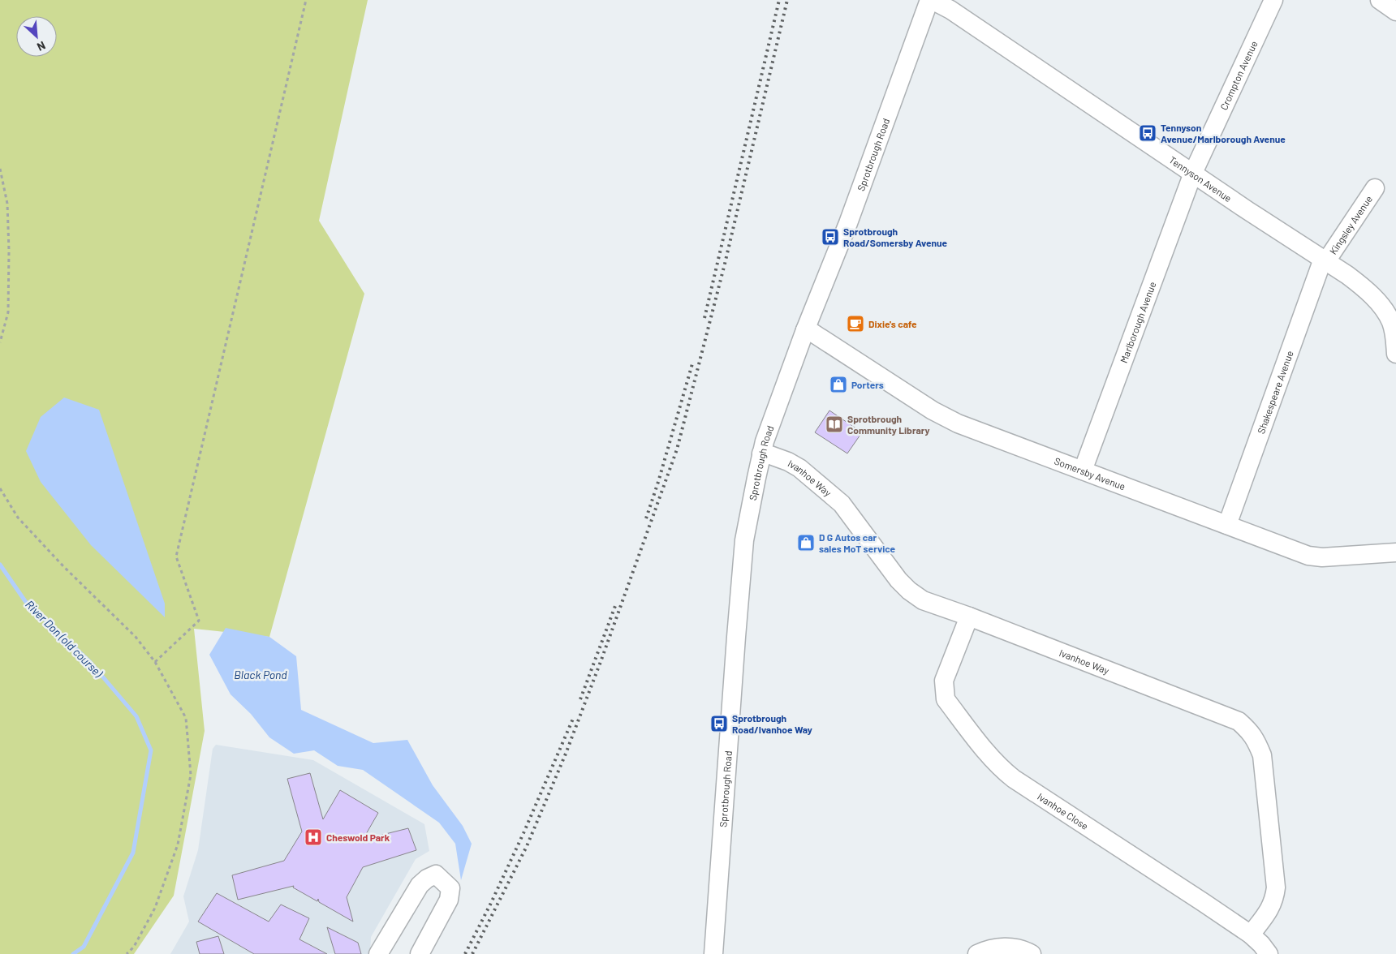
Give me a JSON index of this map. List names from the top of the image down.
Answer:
{
  "streets": {
    "street": [
      "Crompton Avenue",
      "Sprotbrough Road",
      "Tennyson Avenue",
      "Kingsley Avenue",
      "Marlborough Avenue",
      "Shakespeare Avenue",
      "Somersby Avenue",
      "Ivanhoe Way",
      "Ivanhoe Close"
    ]
  },
  "crossings": [
    ["Crompton Avenue", "Tennyson Avenue"],
    ["Crompton Avenue", "Marlborough Avenue"],
    ["Sprotbrough Road", "Tennyson Avenue"],
    ["Sprotbrough Road", "Somersby Avenue"],
    ["Sprotbrough Road", "Ivanhoe Way"],
    ["Tennyson Avenue", "Kingsley Avenue"],
    ["Tennyson Avenue", "Marlborough Avenue"],
    ["Tennyson Avenue", "Shakespeare Avenue"],
    ["Kingsley Avenue", "Shakespeare Avenue"],
    ["Marlborough Avenue", "Somersby Avenue"],
    ["Shakespeare Avenue", "Somersby Avenue"],
    ["Ivanhoe Way", "Ivanhoe Close"]
  ],
  "water": ["River Don (old course)", "Black Pond"],
  "places": {
    "bus stop": ["Tennyson Avenue/Marlborough Avenue", "Sprotbrough Road/Somersby Avenue", "Sprotbrough Road/Ivanhoe Way"],
    "cafe": ["Dixie's cafe"],
    "shop": ["Porters", "D G Autos car sales MoT service"],
    "library": ["Sprotbrough Community Library"],
    "hospital": ["Cheswold Park"]
  },
  "north": "bottom right"
}
